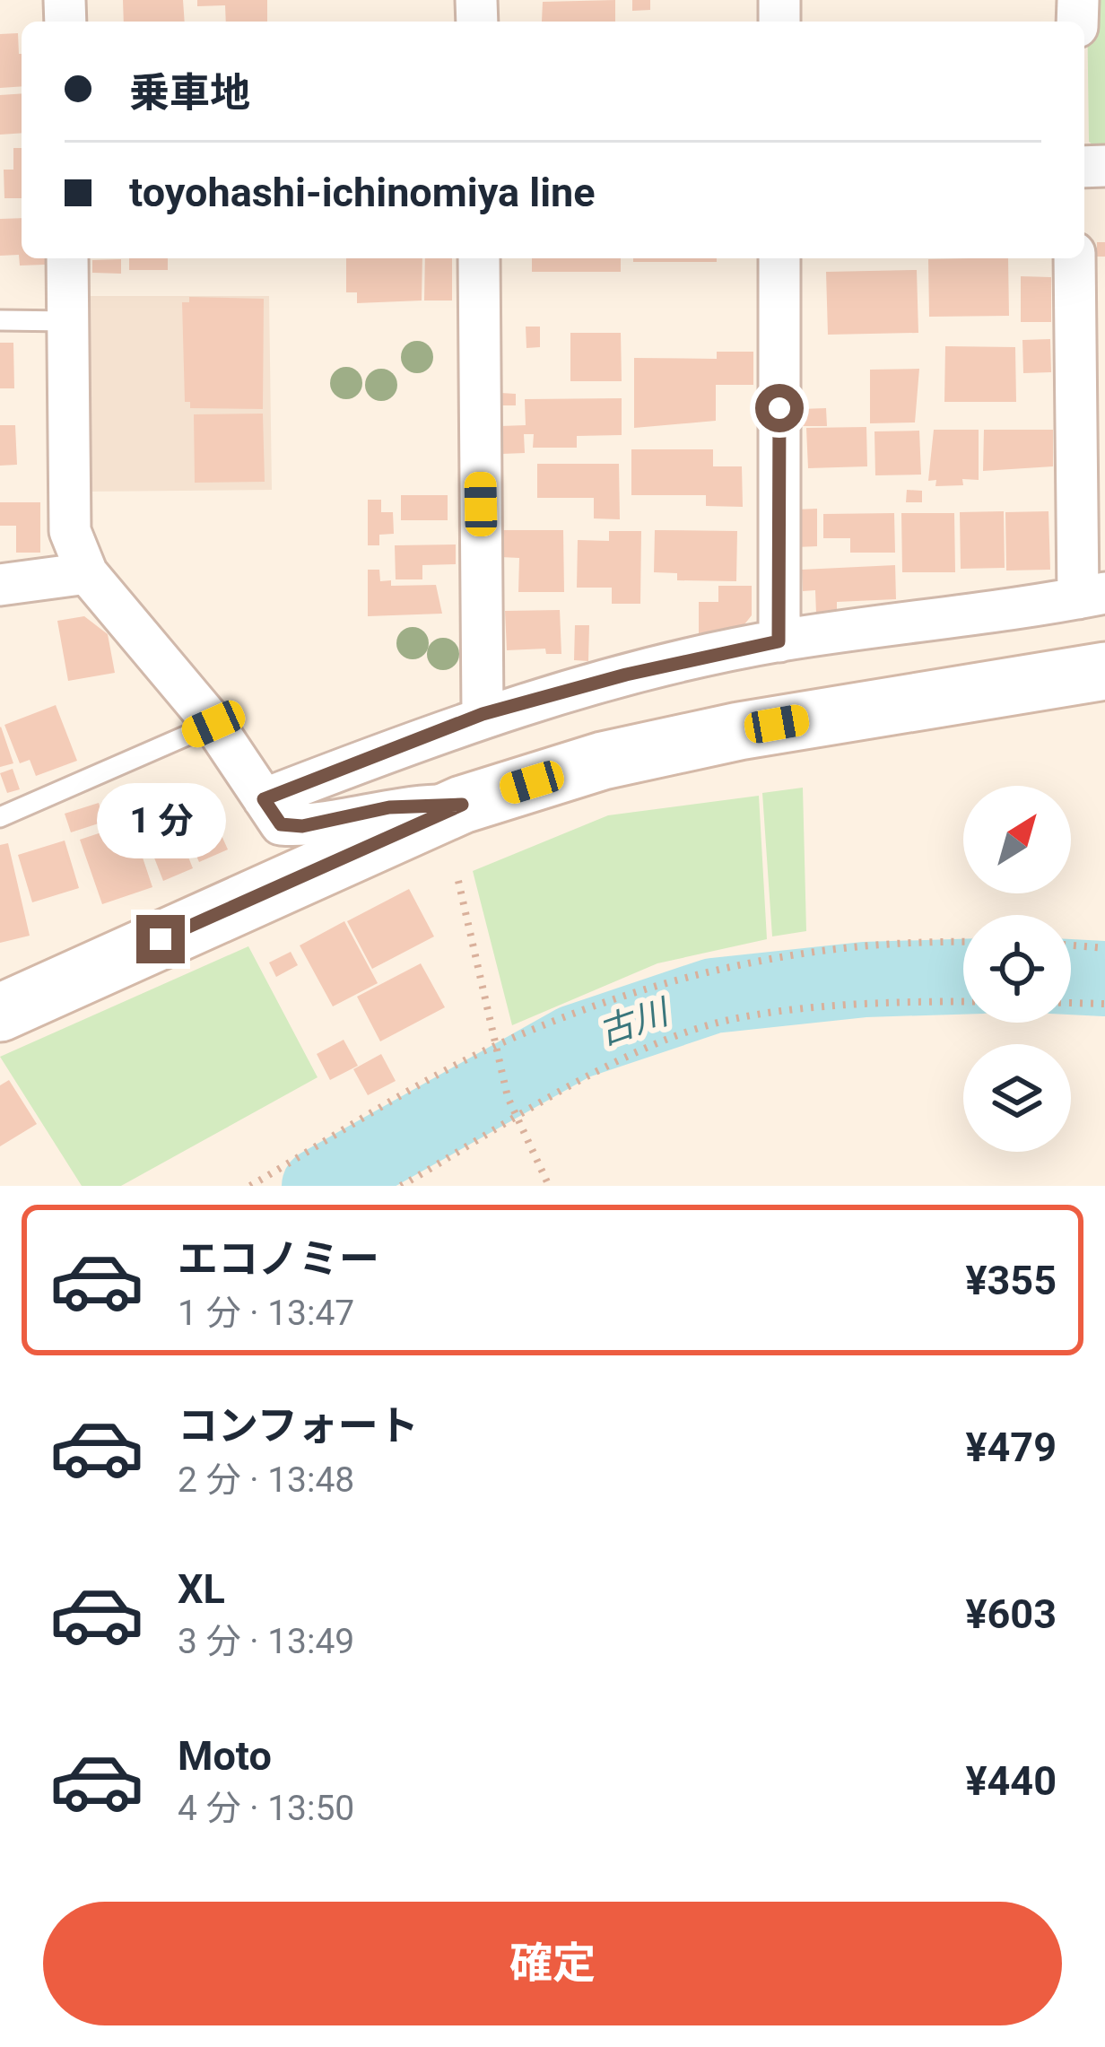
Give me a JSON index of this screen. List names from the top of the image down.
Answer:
{
  "water": ["古川"],
  "north": "top right",
  "page": {
    "banner": ["乗車地", "toyohashi-ichinomiya line"],
    "bubble": "1 分",
    "list": [
      {
        "name": "エコノミー",
        "note": "1 分 · 13:47",
        "value": "¥355"
      },
      {
        "name": "コンフォート",
        "note": "2 分 · 13:48",
        "value": "¥479"
      },
      {
        "name": "XL",
        "note": "3 分 · 13:49",
        "value": "¥603"
      },
      {
        "name": "Moto",
        "note": "4 分 · 13:50",
        "value": "¥440"
      }
    ],
    "buttons": "確定"
  }
}
